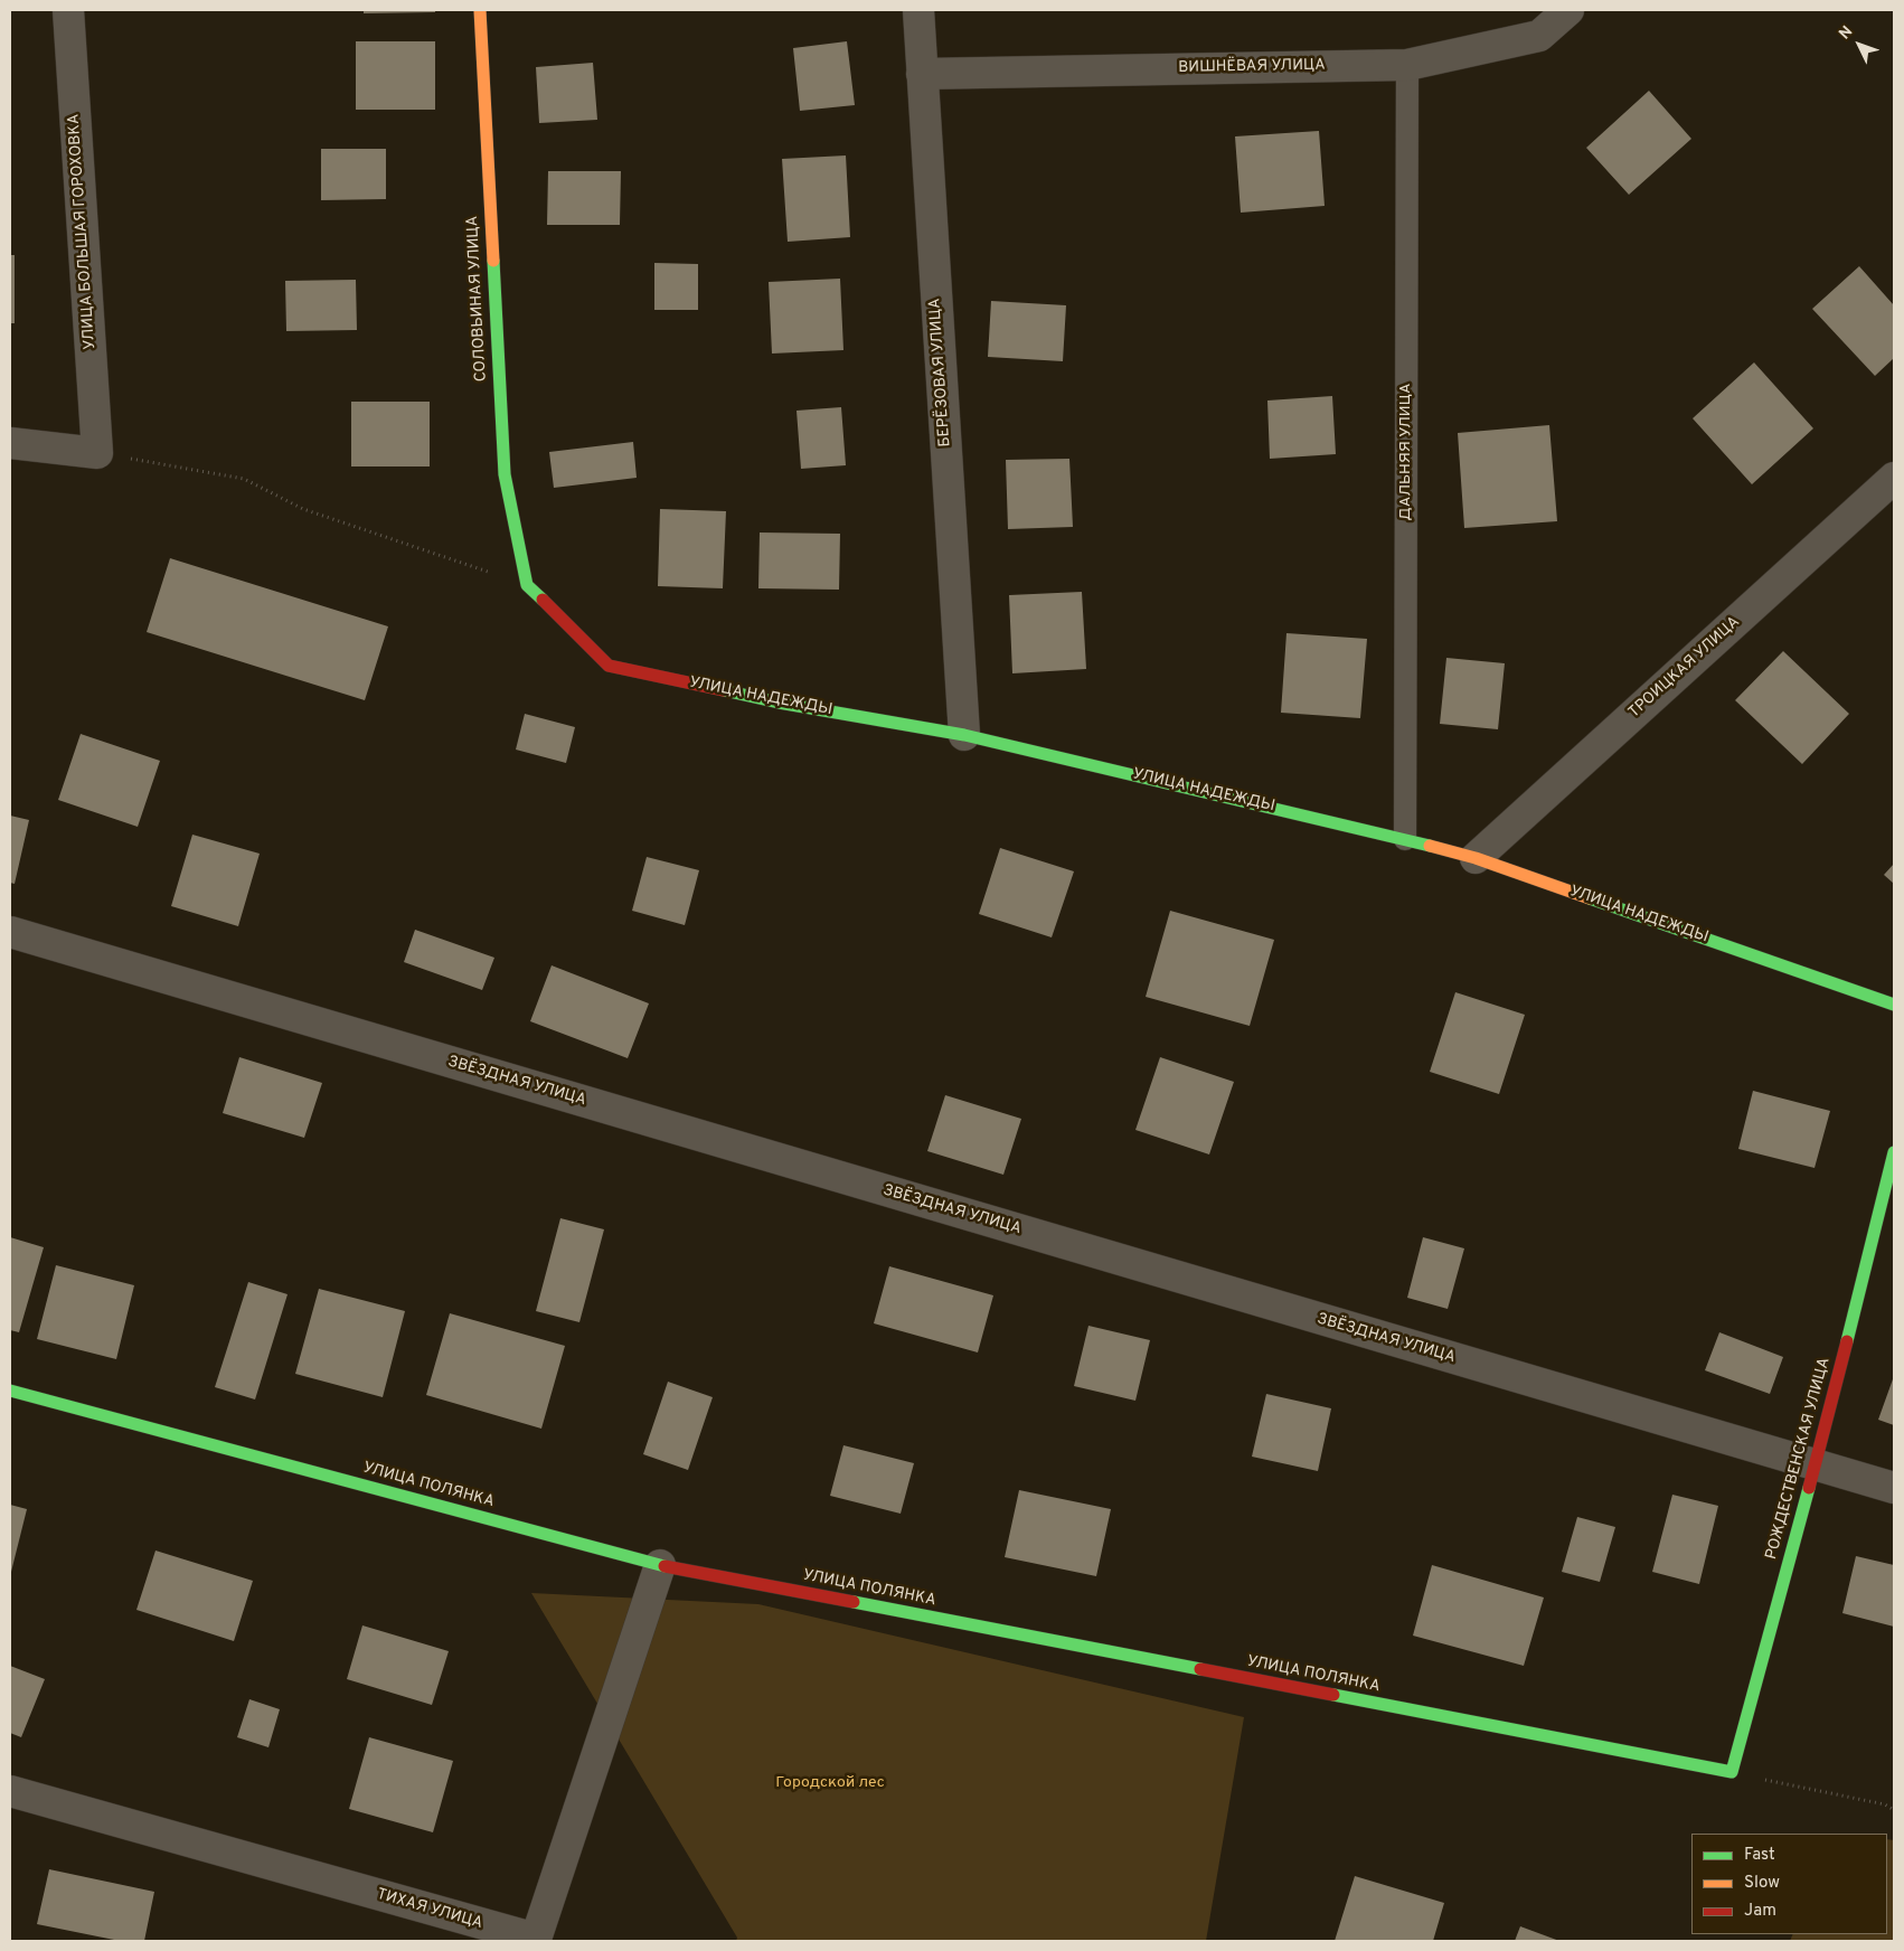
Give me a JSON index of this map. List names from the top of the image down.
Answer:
{
  "streets": {
    "street": [
      "ВИШНЁВАЯ УЛИЦА",
      "УЛИЦА БОЛЬШАЯ ГОРОХОВКА",
      "СОЛОВЬИНАЯ УЛИЦА",
      "БЕРЁЗОВАЯ УЛИЦА",
      "ТРОИЦКАЯ УЛИЦА",
      "УЛИЦА НАДЕЖДЫ",
      "ЗВЁЗДНАЯ УЛИЦА",
      "РОЖДЕСТВЕНСКАЯ УЛИЦА",
      "УЛИЦА ПОЛЯНКА",
      "ТИХАЯ УЛИЦА"
    ],
    "lane": ["ДАЛЬНЯЯ УЛИЦА"]
  },
  "crossings": [
    ["ВИШНЁВАЯ УЛИЦА", "БЕРЁЗОВАЯ УЛИЦА"],
    ["ВИШНЁВАЯ УЛИЦА", "ДАЛЬНЯЯ УЛИЦА"],
    ["СОЛОВЬИНАЯ УЛИЦА", "УЛИЦА НАДЕЖДЫ"],
    ["БЕРЁЗОВАЯ УЛИЦА", "УЛИЦА НАДЕЖДЫ"],
    ["ДАЛЬНЯЯ УЛИЦА", "УЛИЦА НАДЕЖДЫ"],
    ["ТРОИЦКАЯ УЛИЦА", "УЛИЦА НАДЕЖДЫ"],
    ["ЗВЁЗДНАЯ УЛИЦА", "РОЖДЕСТВЕНСКАЯ УЛИЦА"],
    ["РОЖДЕСТВЕНСКАЯ УЛИЦА", "УЛИЦА ПОЛЯНКА"],
    ["УЛИЦА ПОЛЯНКА", "ТИХАЯ УЛИЦА"]
  ],
  "parks": ["Городской лес"],
  "legend": ["Fast", "Slow", "Jam"],
  "north": "top left"
}
